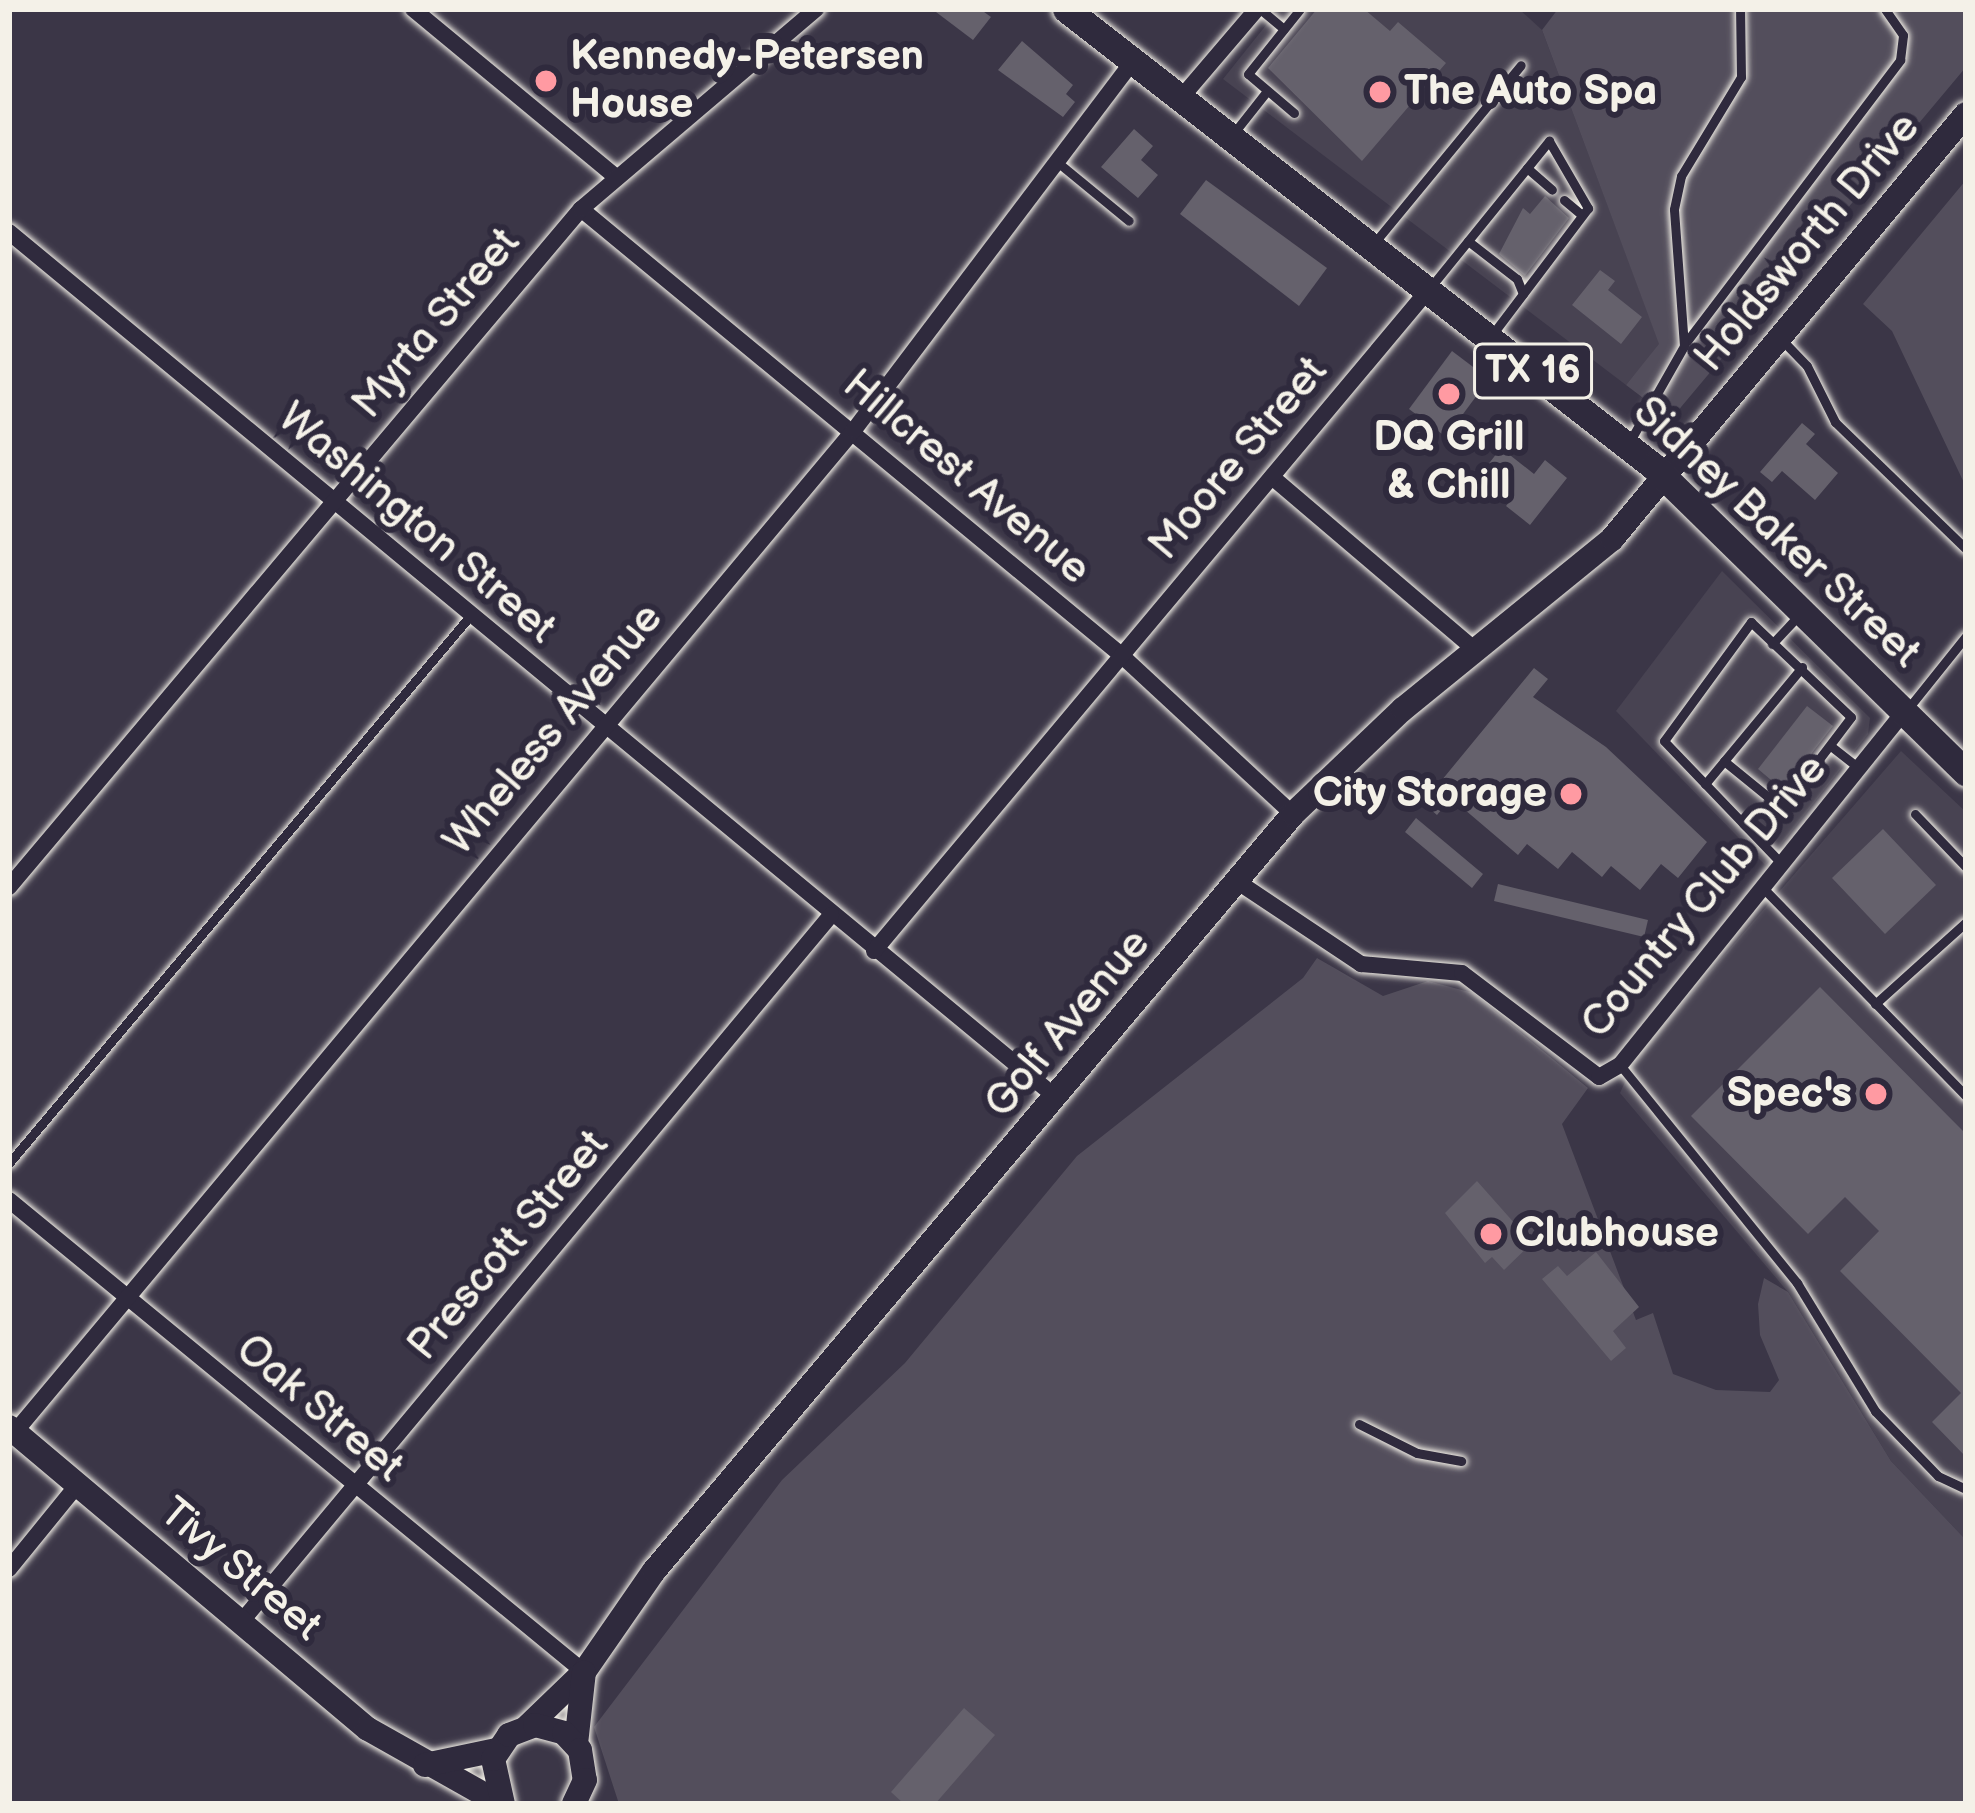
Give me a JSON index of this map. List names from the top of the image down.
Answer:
{
  "streets": {
    "main road": [
      "Holdsworth Drive",
      "TX 16",
      "Sidney Baker Street",
      "Golf Avenue",
      "Tivy Street"
    ],
    "street": [
      "Myrta Street",
      "Moore Street",
      "Hillcrest Avenue",
      "Washington Street",
      "Wheless Avenue",
      "Country Club Drive",
      "Prescott Street",
      "Oak Street"
    ]
  },
  "crossings": [
    ["Holdsworth Drive", "Sidney Baker Street"],
    ["Holdsworth Drive", "Golf Avenue"],
    ["Myrta Street", "Hillcrest Avenue"],
    ["Myrta Street", "Washington Street"],
    ["Moore Street", "Hillcrest Avenue"],
    ["Moore Street", "Washington Street"],
    ["Moore Street", "Sidney Baker Street"],
    ["Hillcrest Avenue", "Wheless Avenue"],
    ["Hillcrest Avenue", "Golf Avenue"],
    ["Washington Street", "Wheless Avenue"],
    ["Washington Street", "Golf Avenue"],
    ["Washington Street", "Prescott Street"],
    ["Sidney Baker Street", "Wheless Avenue"],
    ["Sidney Baker Street", "Country Club Drive"],
    ["Sidney Baker Street", "Golf Avenue"],
    ["Wheless Avenue", "Oak Street"],
    ["Wheless Avenue", "Tivy Street"],
    ["Country Club Drive", "Golf Avenue"],
    ["Golf Avenue", "Oak Street"],
    ["Prescott Street", "Oak Street"],
    ["Prescott Street", "Tivy Street"]
  ],
  "places": [
    "Kennedy-Petersen House",
    "The Auto Spa",
    "DQ Grill & Chill",
    "City Storage",
    "Spec's",
    "Clubhouse"
  ]
}
